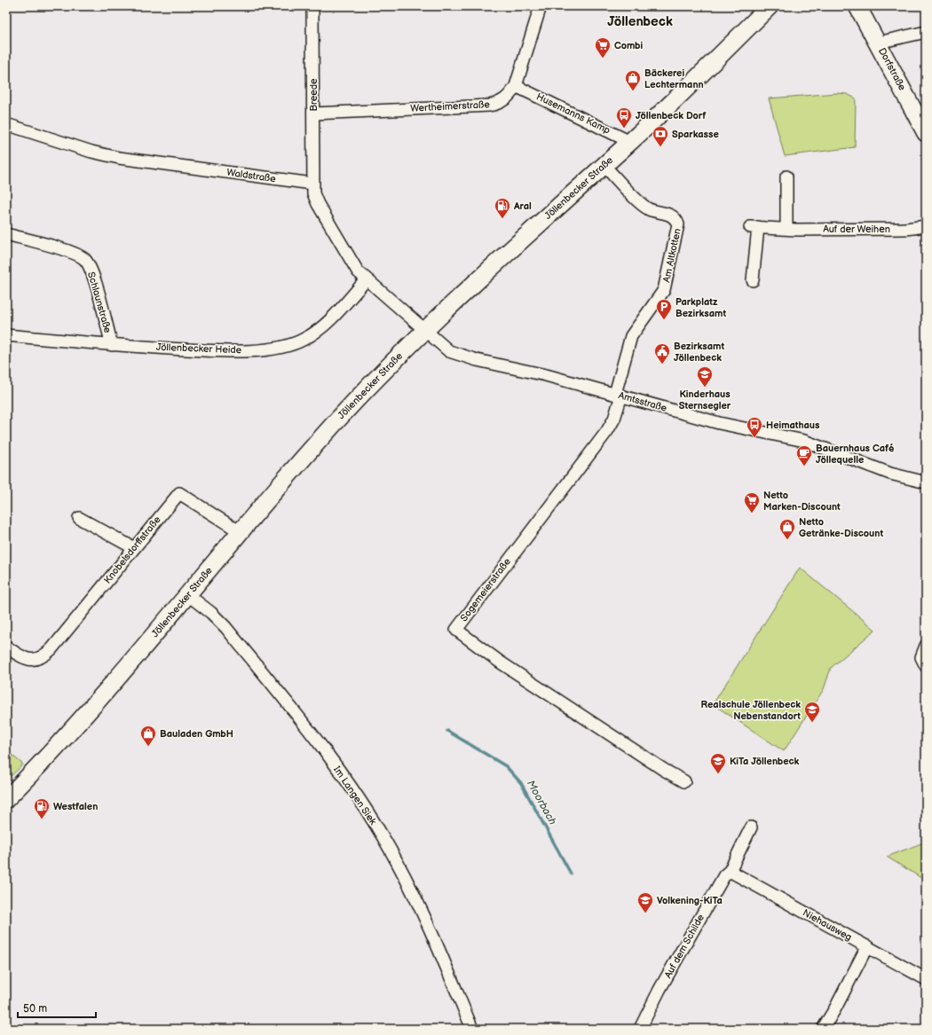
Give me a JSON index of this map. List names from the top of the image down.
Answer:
{
  "streets": {
    "main road": ["Dorfstraße", "Jöllenbecker Straße"],
    "street": [
      "Breede",
      "Wertheimerstraße",
      "Husemanns Kamp",
      "Waldstraße",
      "Auf der Weihen",
      "Am Altkotten",
      "Schlaunstraße",
      "Jöllenbecker Heide",
      "Amtsstraße",
      "Knobelsdorffstraße",
      "Sogemeierstraße",
      "Im Langen Siek",
      "Niehausweg",
      "Auf dem Schilde"
    ]
  },
  "crossings": [
    ["Breede", "Wertheimerstraße"],
    ["Breede", "Waldstraße"],
    ["Wertheimerstraße", "Husemanns Kamp"],
    ["Husemanns Kamp", "Jöllenbecker Straße"],
    ["Jöllenbecker Straße", "Am Altkotten"],
    ["Jöllenbecker Straße", "Amtsstraße"],
    ["Jöllenbecker Straße", "Knobelsdorffstraße"],
    ["Jöllenbecker Straße", "Im Langen Siek"],
    ["Am Altkotten", "Amtsstraße"],
    ["Am Altkotten", "Sogemeierstraße"],
    ["Schlaunstraße", "Jöllenbecker Heide"],
    ["Amtsstraße", "Sogemeierstraße"],
    ["Niehausweg", "Auf dem Schilde"]
  ],
  "districts": ["Jöllenbeck"],
  "water": ["Moorbach"],
  "places": {
    "supermarket": ["Combi", "Netto Marken-Discount"],
    "shop": ["Bäckerei Lechtermann", "Netto Getränke-Discount", "Bauladen GmbH"],
    "bus stop": ["Jöllenbeck Dorf", "Heimathaus"],
    "bank": ["Sparkasse"],
    "fuel station": ["Aral", "Westfalen"],
    "parking": ["Parkplatz Bezirksamt"],
    "public building": ["Bezirksamt Jöllenbeck"],
    "school or university": [
      "Kinderhaus Sternsegler",
      "Realschule Jöllenbeck Nebenstandort",
      "KiTa Jöllenbeck",
      "Volkening-KiTa"
    ],
    "cafe": ["Bauernhaus Café Jöllequelle"]
  },
  "scale_bar": "50 m"
}
